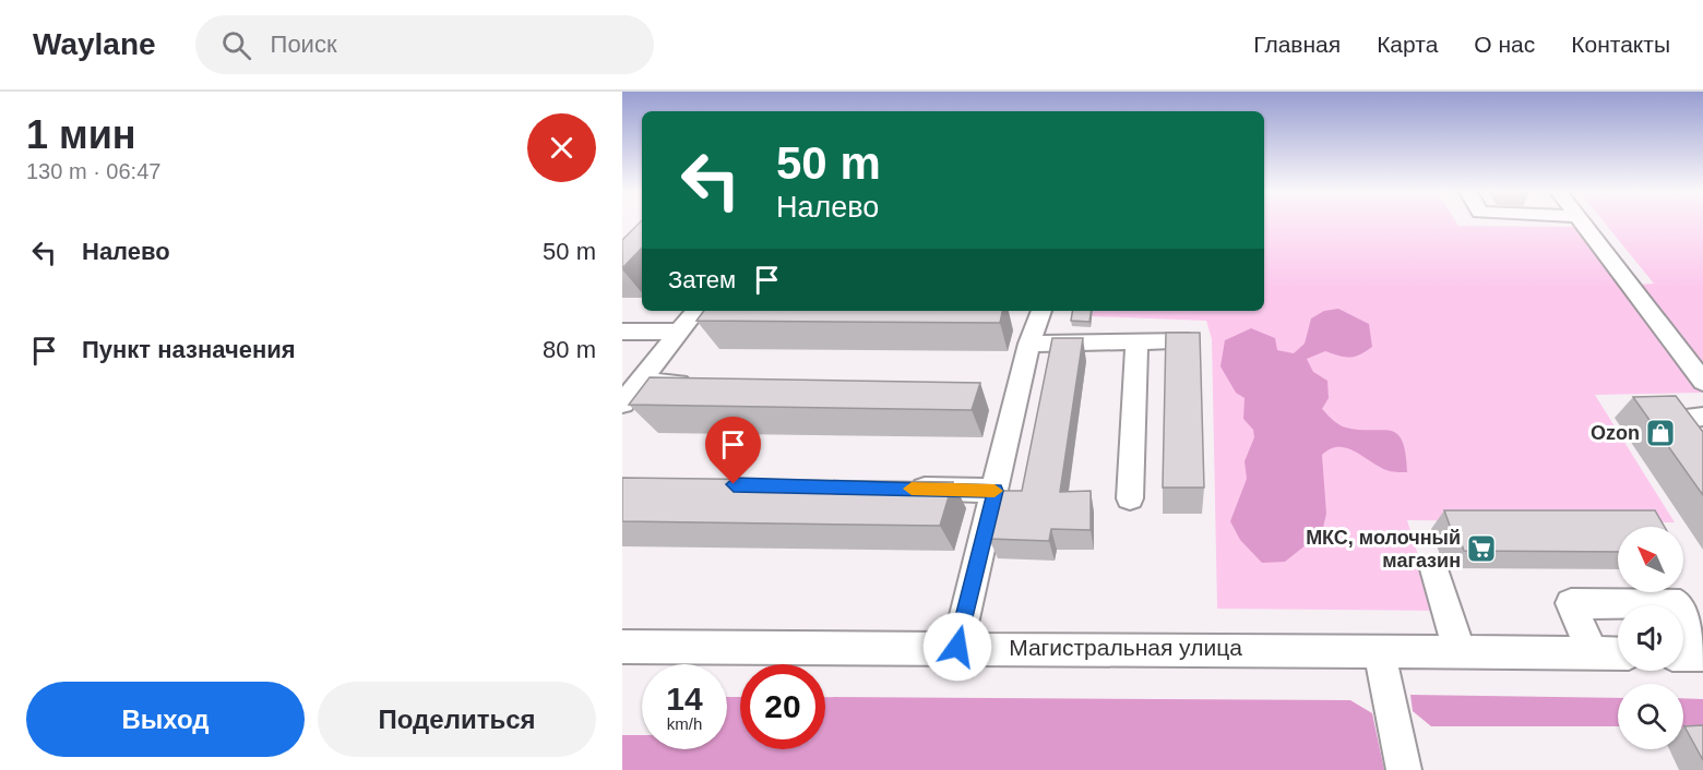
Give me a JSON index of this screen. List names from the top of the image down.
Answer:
{
  "streets": {
    "street": ["Магистральная улица"]
  },
  "places": {
    "shop": ["Ozon"],
    "supermarket": ["МКС, молочный магазин"]
  },
  "north": "top left",
  "page": {
    "header": "Waylane",
    "search": "Поиск",
    "nav": [
      "Главная",
      "Карта",
      "О нас",
      "Контакты"
    ],
    "heading": ["1 мин", "130 m · 06:47"],
    "turn": ["50 m", "Налево"],
    "list": [
      {
        "name": "Налево",
        "value": "50 m"
      },
      {
        "name": "Пункт назначения",
        "value": "80 m"
      }
    ],
    "then": "Затем",
    "speed": "14 km/h",
    "limit": "20",
    "buttons": ["Выход", "Поделиться"]
  }
}
